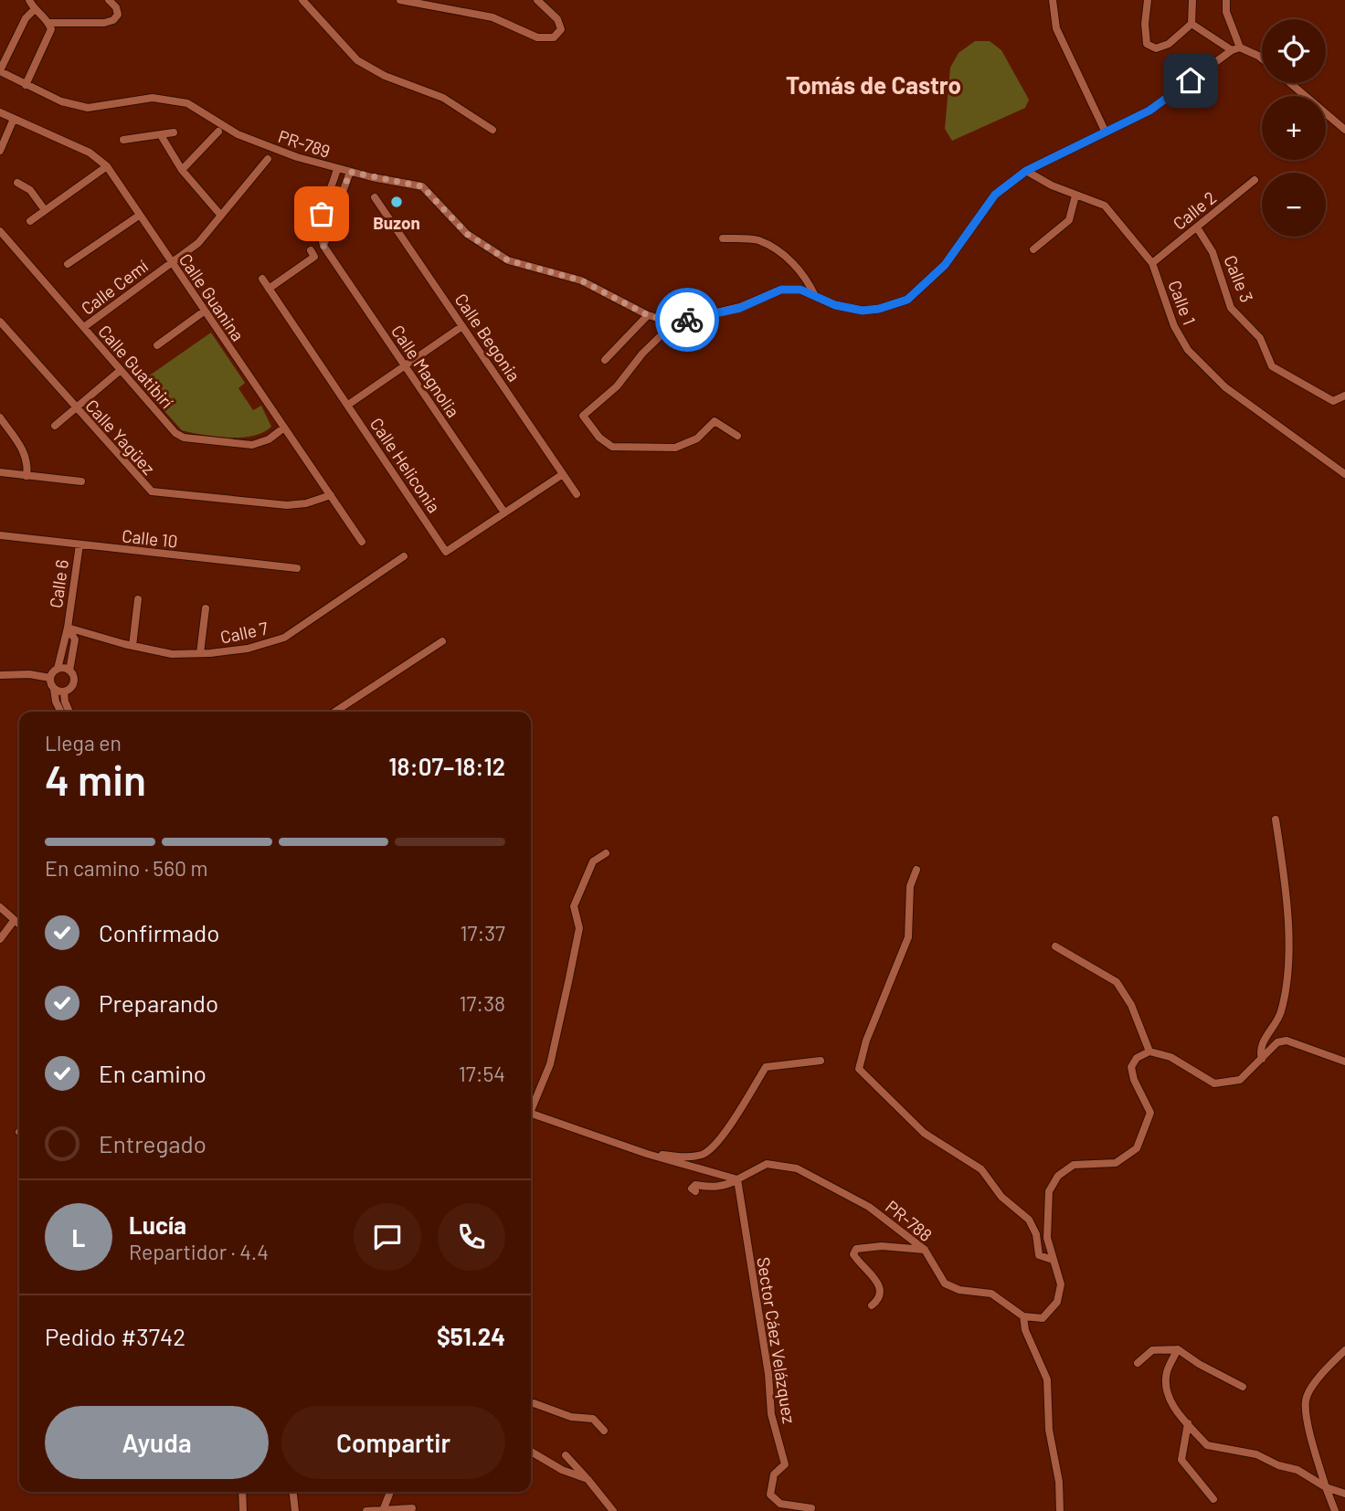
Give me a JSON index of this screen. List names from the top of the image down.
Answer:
{
  "streets": {
    "street": [
      "PR-789",
      "Calle 2",
      "Calle 3",
      "Calle Cemí",
      "Calle Guanina",
      "Calle 1",
      "Calle Begonia",
      "Calle Guatibirí",
      "Calle Magnolia",
      "Calle Yagüez",
      "Calle Heliconia",
      "Calle 10",
      "Calle 6",
      "Calle 7",
      "PR-788",
      "Sector Cáez Velázquez"
    ]
  },
  "crossings": [
    ["PR-789", "Calle 1"],
    ["Calle 2", "Calle 3"],
    ["Calle 2", "Calle 1"],
    ["Calle Cemí", "Calle Guanina"],
    ["Calle Cemí", "Calle Guatibirí"],
    ["Calle Guanina", "Calle Guatibirí"],
    ["Calle Guanina", "Calle Yagüez"],
    ["Calle Begonia", "Calle Heliconia"],
    ["Calle Magnolia", "Calle Heliconia"],
    ["Calle 10", "Calle 6"],
    ["Calle 6", "Calle 7"],
    ["PR-788", "Sector Cáez Velázquez"]
  ],
  "districts": ["Tomás de Castro"],
  "places": ["Buzon"],
  "page": {
    "map_buttons": ["+", "−"],
    "heading": ["4 min", "Llega en", "18:07–18:12"],
    "panel": [
      "Lucía",
      "Repartidor · 4.4",
      "Pedido #3742",
      "$51.24"
    ],
    "bar": "En camino · 560 m",
    "list": [
      ["Confirmado", "17:37"],
      ["Preparando", "17:38"],
      ["En camino", "17:54"],
      "Entregado"
    ],
    "round": "L",
    "buttons": ["Ayuda", "Compartir"]
  }
}
